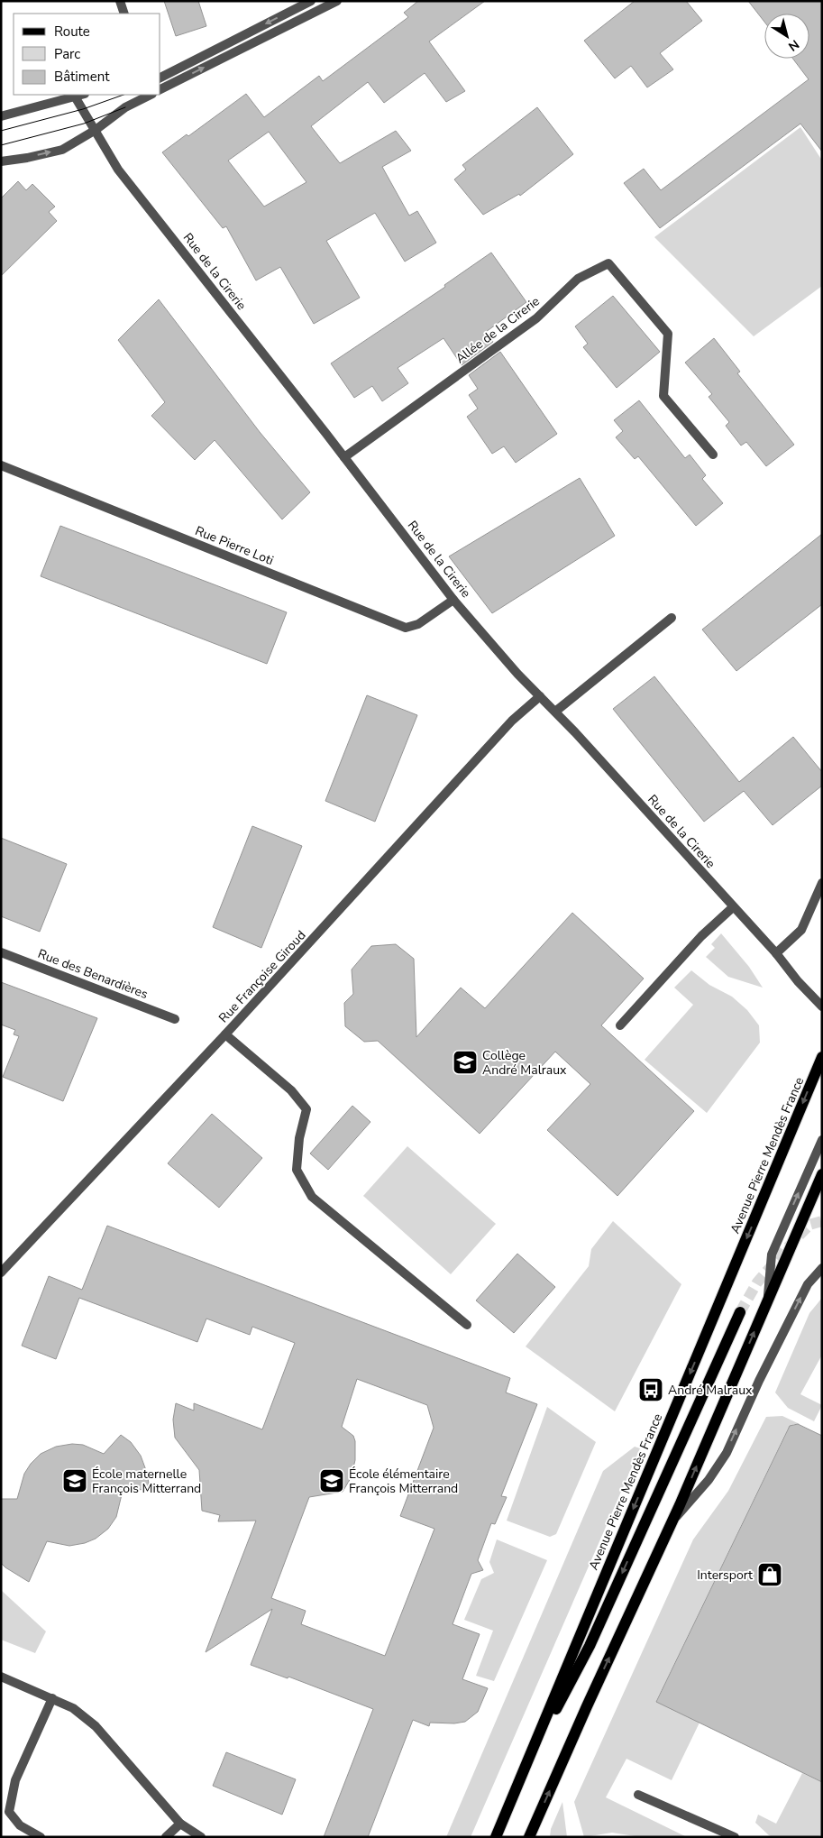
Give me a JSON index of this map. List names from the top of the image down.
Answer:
{
  "streets": {
    "main road": ["Avenue Pierre Mendès France"],
    "street": [
      "Rue de la Cirerie",
      "Allée de la Cirerie",
      "Rue Pierre Loti",
      "Rue des Benardières",
      "Rue Françoise Giroud"
    ]
  },
  "crossings": [
    ["Rue de la Cirerie", "Allée de la Cirerie"],
    ["Rue de la Cirerie", "Rue Pierre Loti"],
    ["Rue de la Cirerie", "Rue Françoise Giroud"]
  ],
  "places": {
    "school or university": ["Collège André Malraux", "École maternelle François Mitterrand", "École élémentaire François Mitterrand"],
    "bus stop": ["André Malraux"],
    "shop": ["Intersport"]
  },
  "legend": ["Route", "Parc", "Bâtiment"],
  "north": "bottom right"
}
